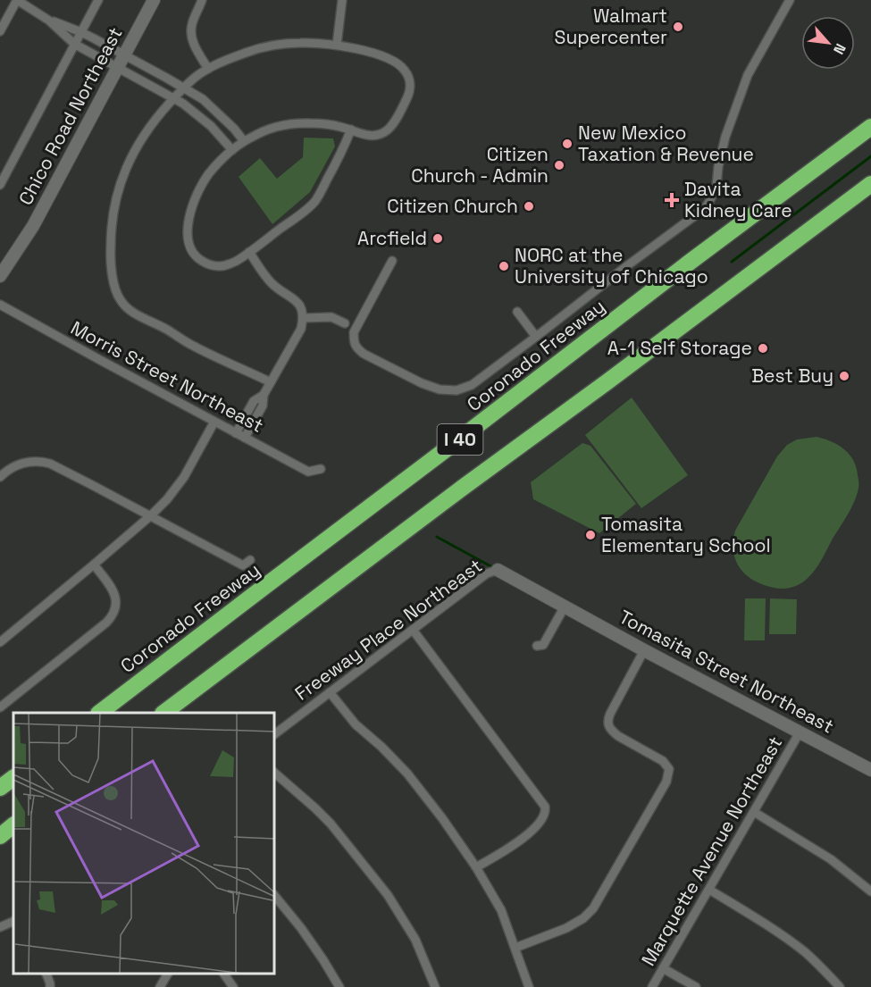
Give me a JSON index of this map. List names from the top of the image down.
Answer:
{
  "streets": {
    "highway": ["Coronado Freeway", "I 40"],
    "street": [
      "Chico Road Northeast",
      "Morris Street Northeast",
      "Freeway Place Northeast",
      "Tomasita Street Northeast",
      "Marquette Avenue Northeast"
    ]
  },
  "crossings": [
    ["Freeway Place Northeast", "Tomasita Street Northeast"],
    ["Tomasita Street Northeast", "Marquette Avenue Northeast"]
  ],
  "places": {
    "other": [
      "Walmart Supercenter",
      "New Mexico Taxation & Revenue",
      "Citizen Church - Admin",
      "Citizen Church",
      "Arcfield",
      "NORC at the University of Chicago",
      "A-1 Self Storage",
      "Best Buy",
      "Tomasita Elementary School"
    ],
    "health": ["Davita Kidney Care"]
  },
  "north": "bottom right"
}
